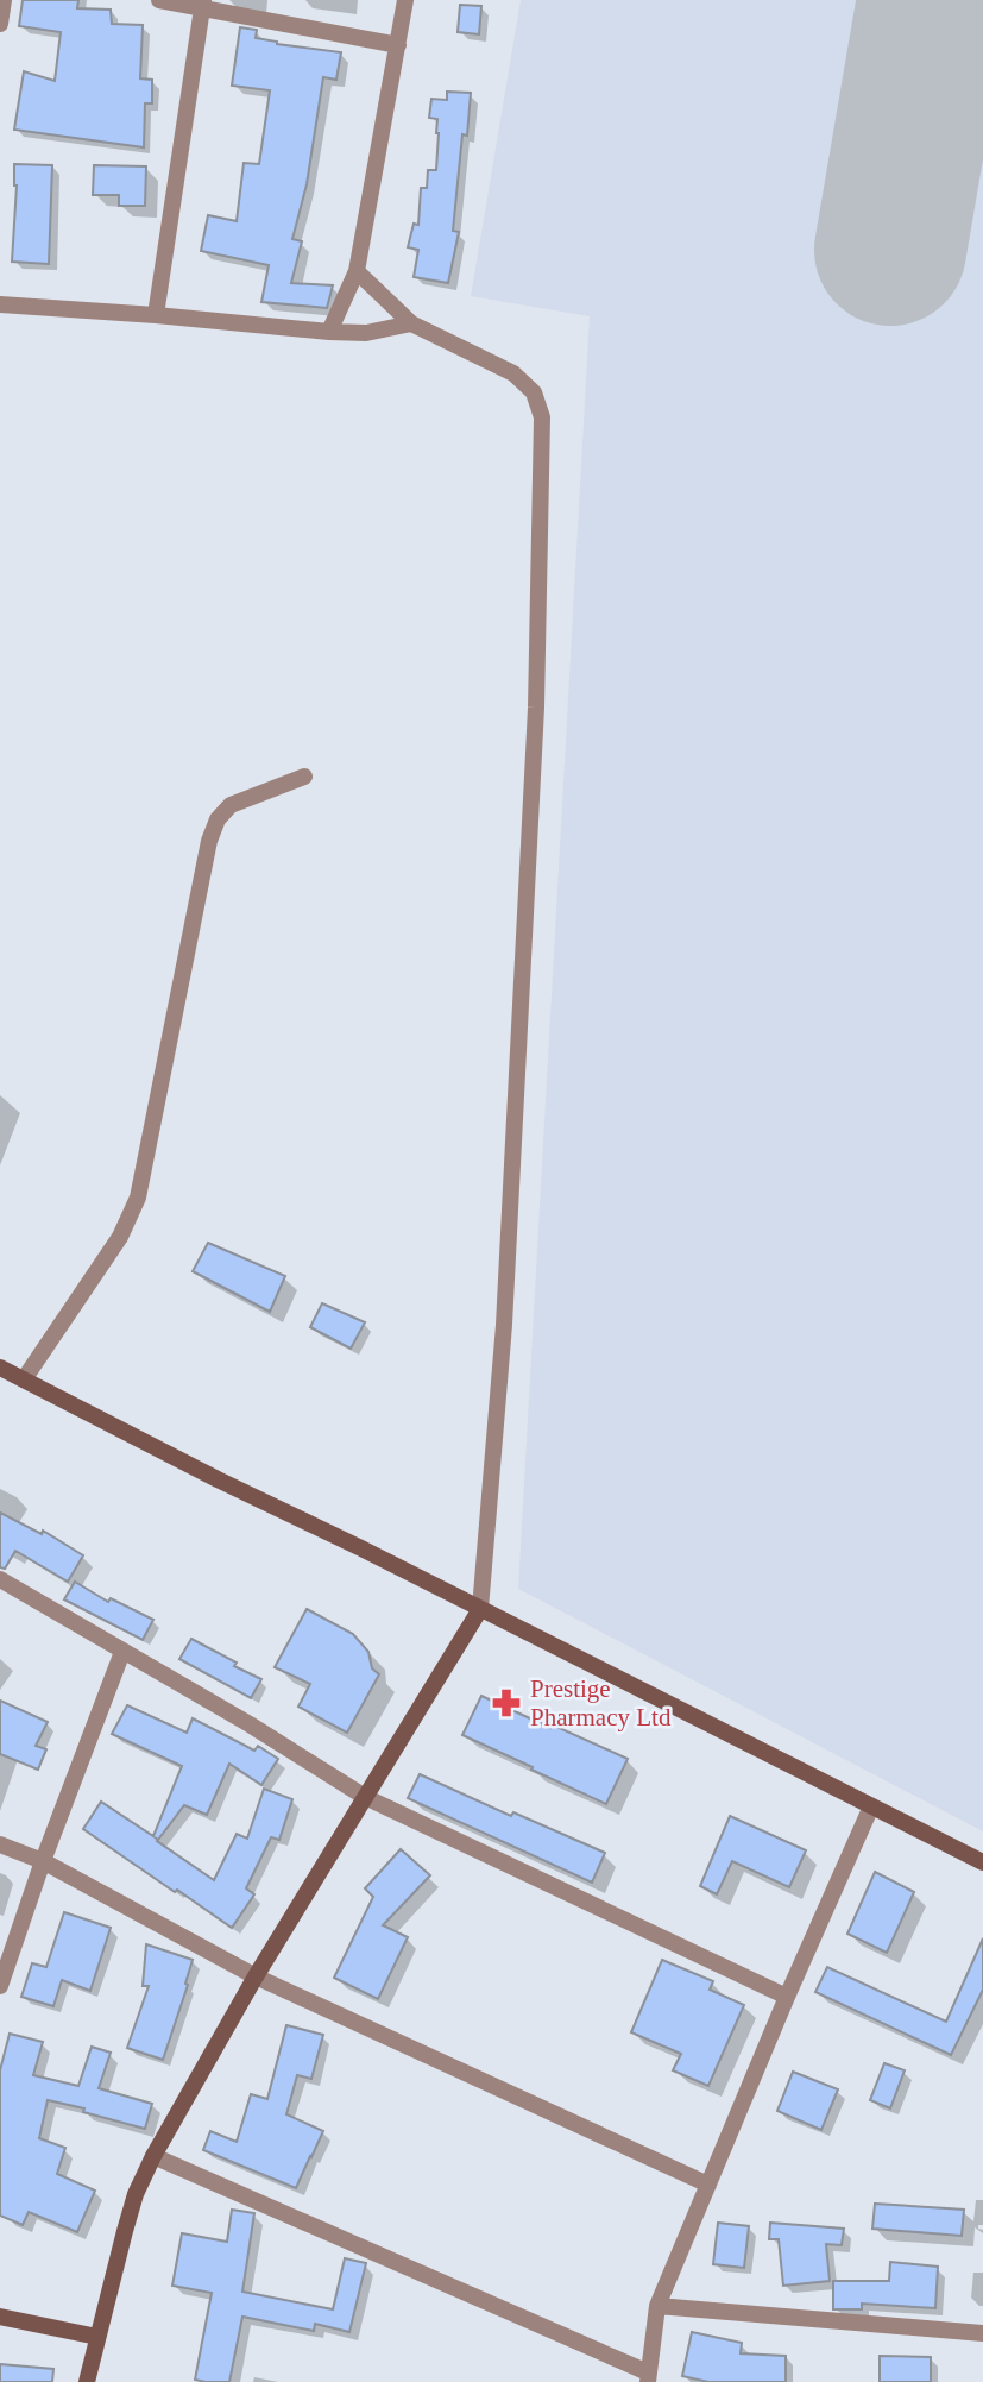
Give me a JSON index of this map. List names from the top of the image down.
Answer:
{
  "places": {
    "pharmacy": ["Prestige Pharmacy Ltd"]
  }
}
